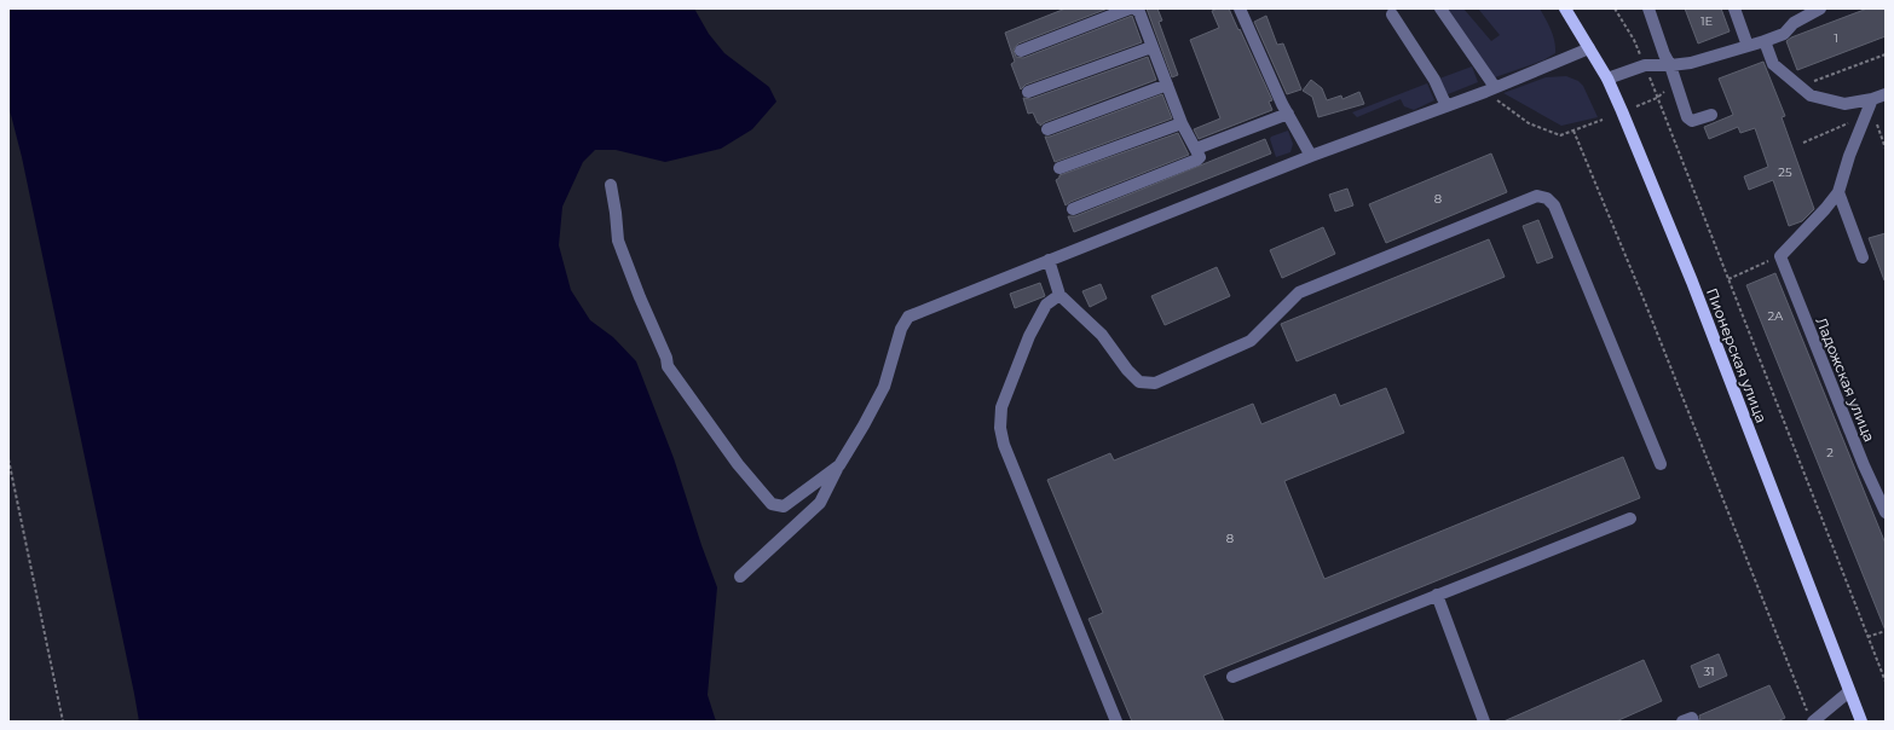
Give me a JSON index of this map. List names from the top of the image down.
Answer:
{
  "streets": {
    "main road": ["Пионерская улица"],
    "street": ["Ладожская улица"]
  },
  "house_numbers": [
    "1Е",
    "1",
    "25",
    "8",
    "2А",
    "2",
    "8",
    "31"
  ]
}
